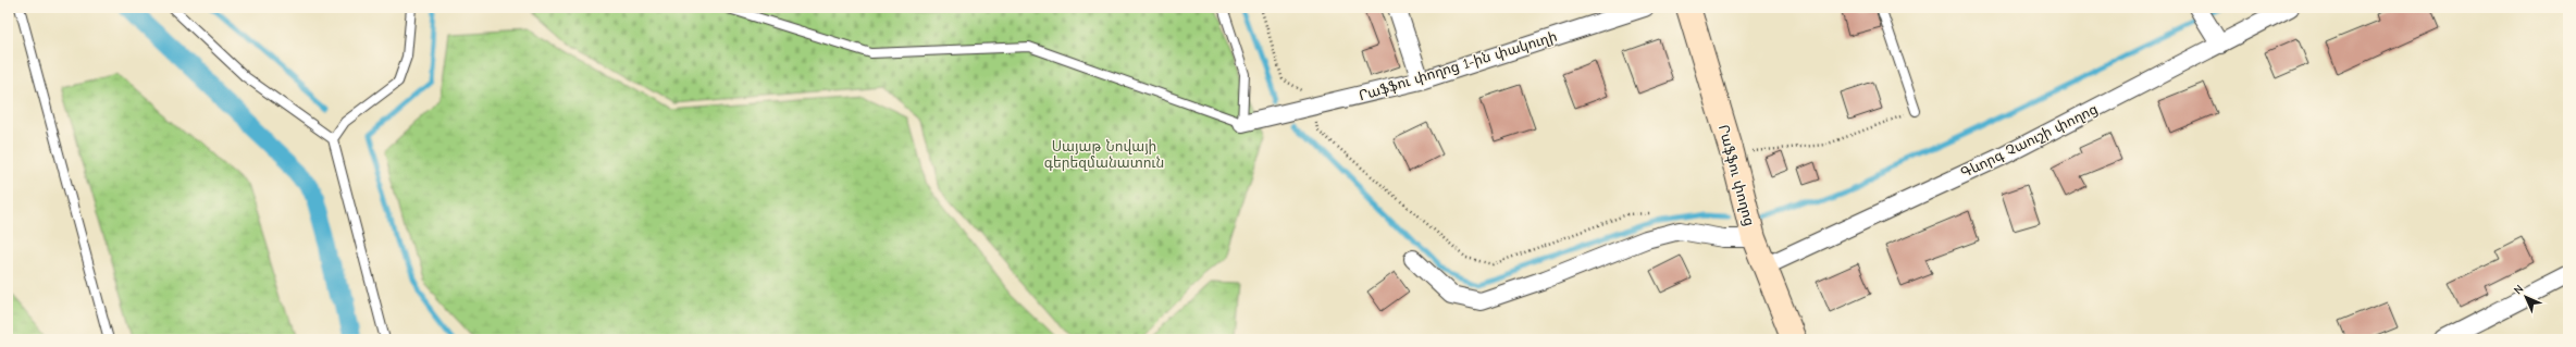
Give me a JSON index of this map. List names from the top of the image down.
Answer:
{
  "streets": {
    "main road": ["Րաֆֆու փողոց"],
    "street": ["Րաֆֆու փողոց 1-ին փակուղի", "Գևորգ Չաուշի փողոց"]
  },
  "crossings": [
    ["Գևորգ Չաուշի փողոց", "Րաֆֆու փողոց"]
  ],
  "parks": ["Սայաթ Նովայի գերեզմանատուն"],
  "north": "top left"
}
